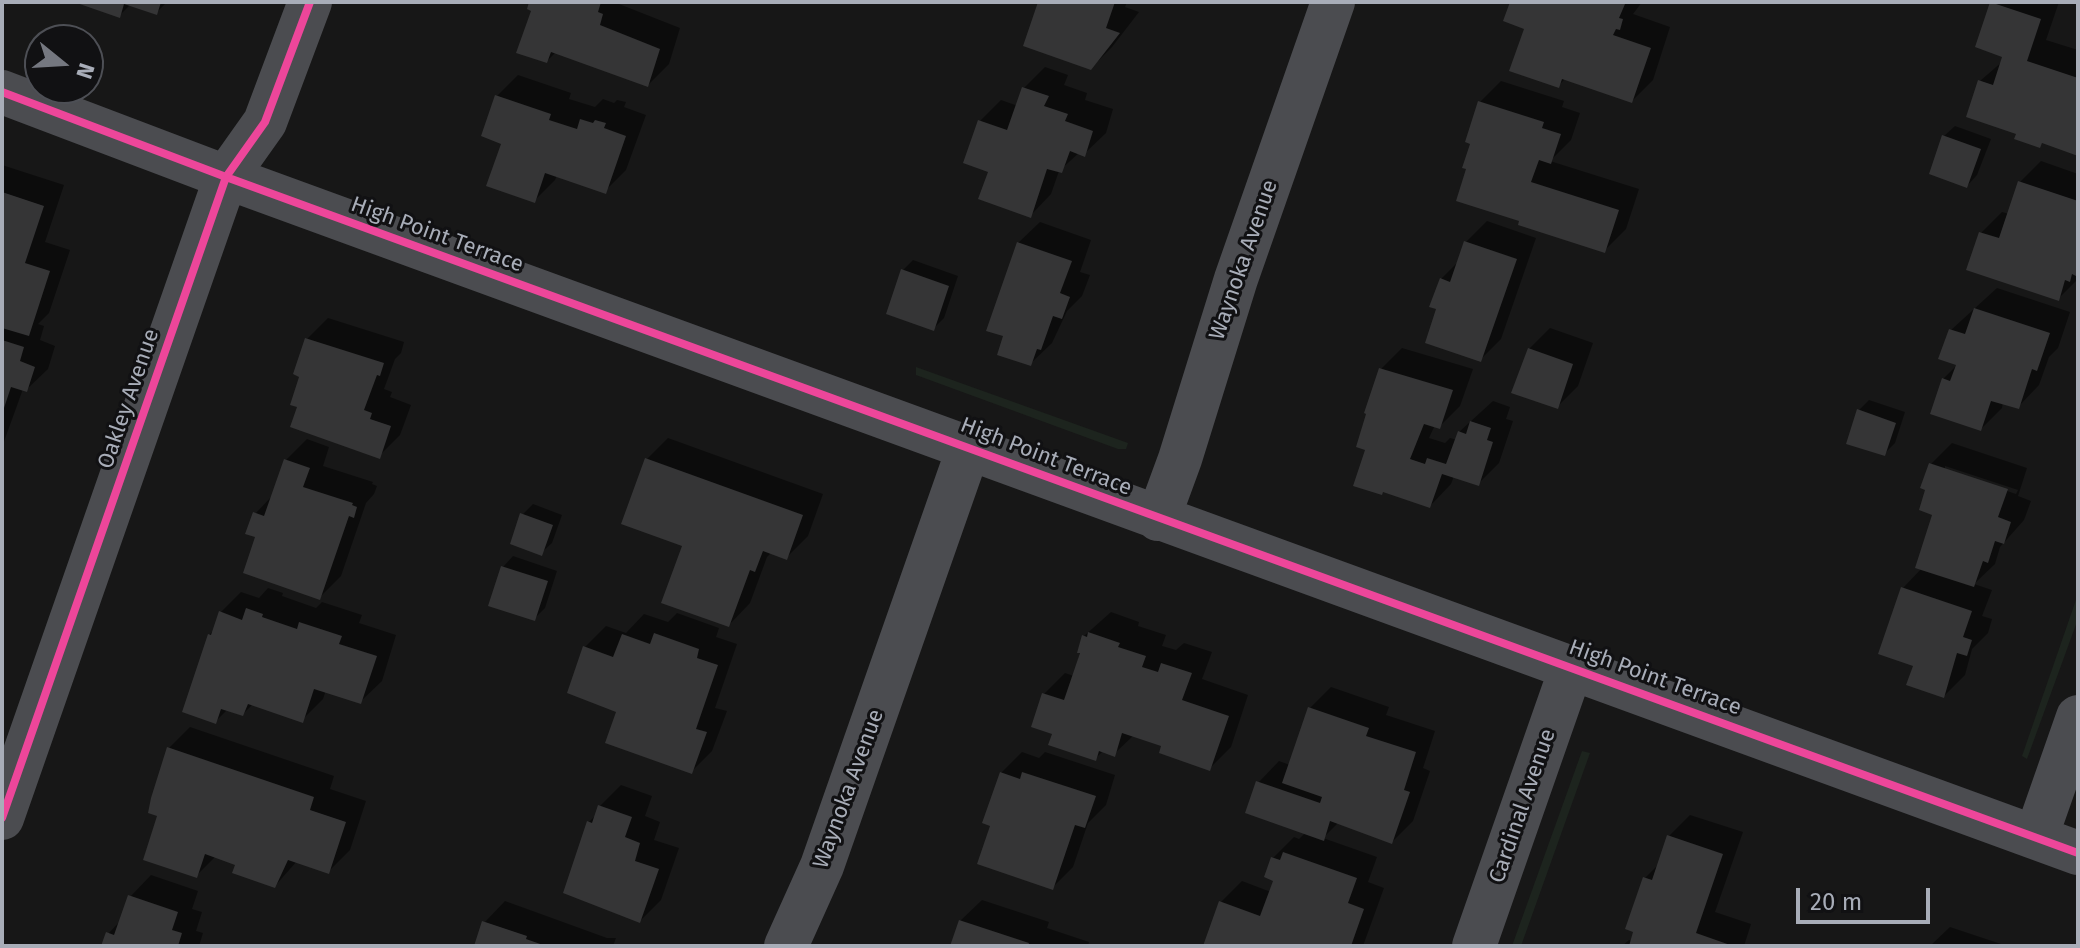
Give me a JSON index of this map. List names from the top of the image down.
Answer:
{
  "streets": {
    "street": [
      "High Point Terrace",
      "Waynoka Avenue",
      "Oakley Avenue",
      "Cardinal Avenue"
    ]
  },
  "crossings": [
    ["High Point Terrace", "Waynoka Avenue"],
    ["High Point Terrace", "Oakley Avenue"],
    ["High Point Terrace", "Cardinal Avenue"]
  ],
  "scale_bar": "20 m",
  "north": "right"
}
